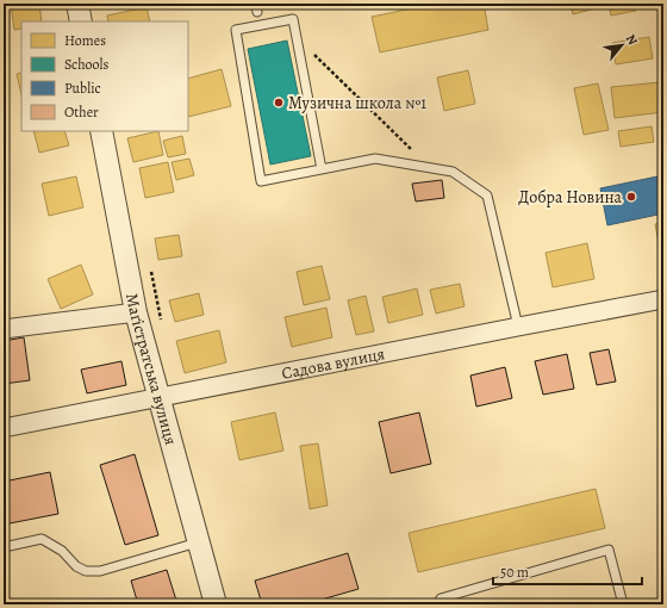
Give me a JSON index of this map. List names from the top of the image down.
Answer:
{
  "streets": {
    "street": ["Садова вулиця", "Маґістратська вулиця"]
  },
  "crossings": [
    ["Садова вулиця", "Маґістратська вулиця"]
  ],
  "places": ["Музична школа №1", "Добра Новина"],
  "legend": [
    "Homes",
    "Schools",
    "Public",
    "Other"
  ],
  "scale_bar": "50 m",
  "north": "top right"
}
